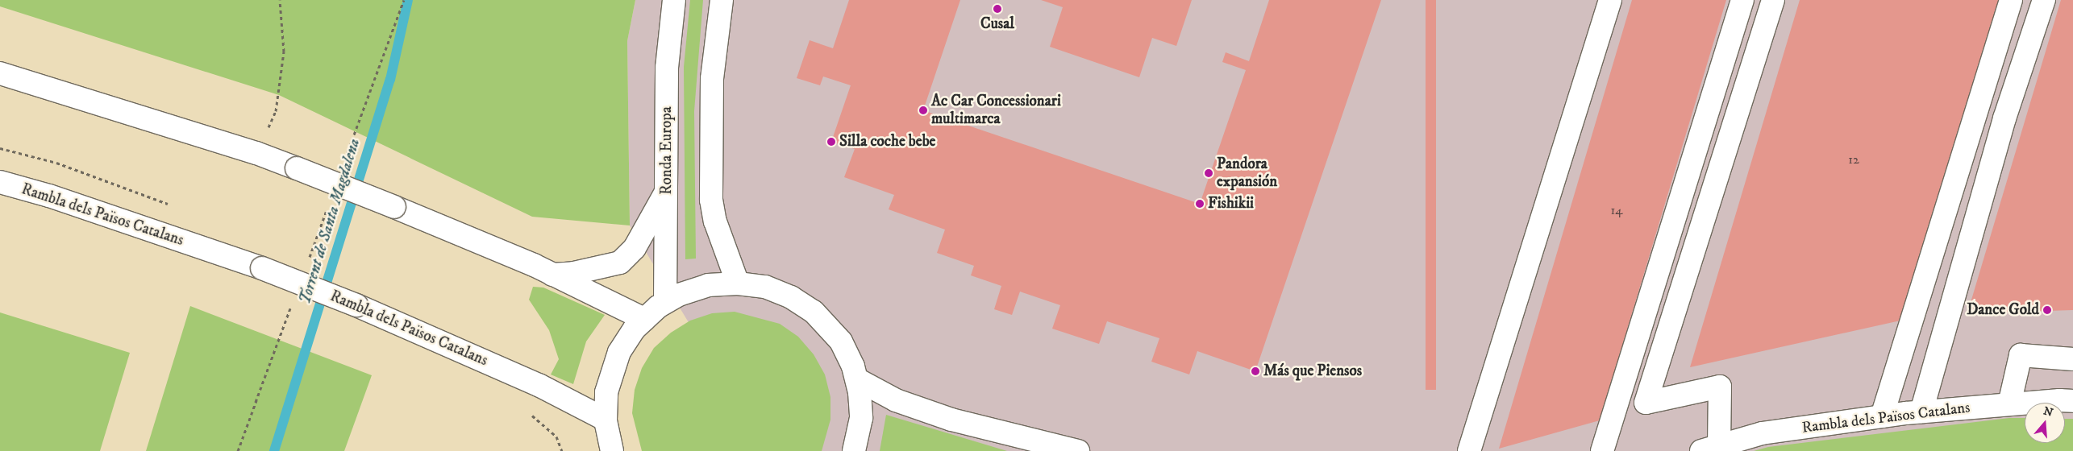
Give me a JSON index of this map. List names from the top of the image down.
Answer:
{
  "streets": {
    "street": ["Ronda Europa", "Rambla dels Països Catalans"]
  },
  "water": ["Torrent de Santa Magdalena"],
  "places": [
    "Cusal",
    "Ac Car Concessionari multimarca",
    "Silla coche bebe",
    "Pandora expansión",
    "Fishikii",
    "Dance Gold",
    "Más que Piensos"
  ],
  "house_numbers": ["12", "14"],
  "north": "top"
}
